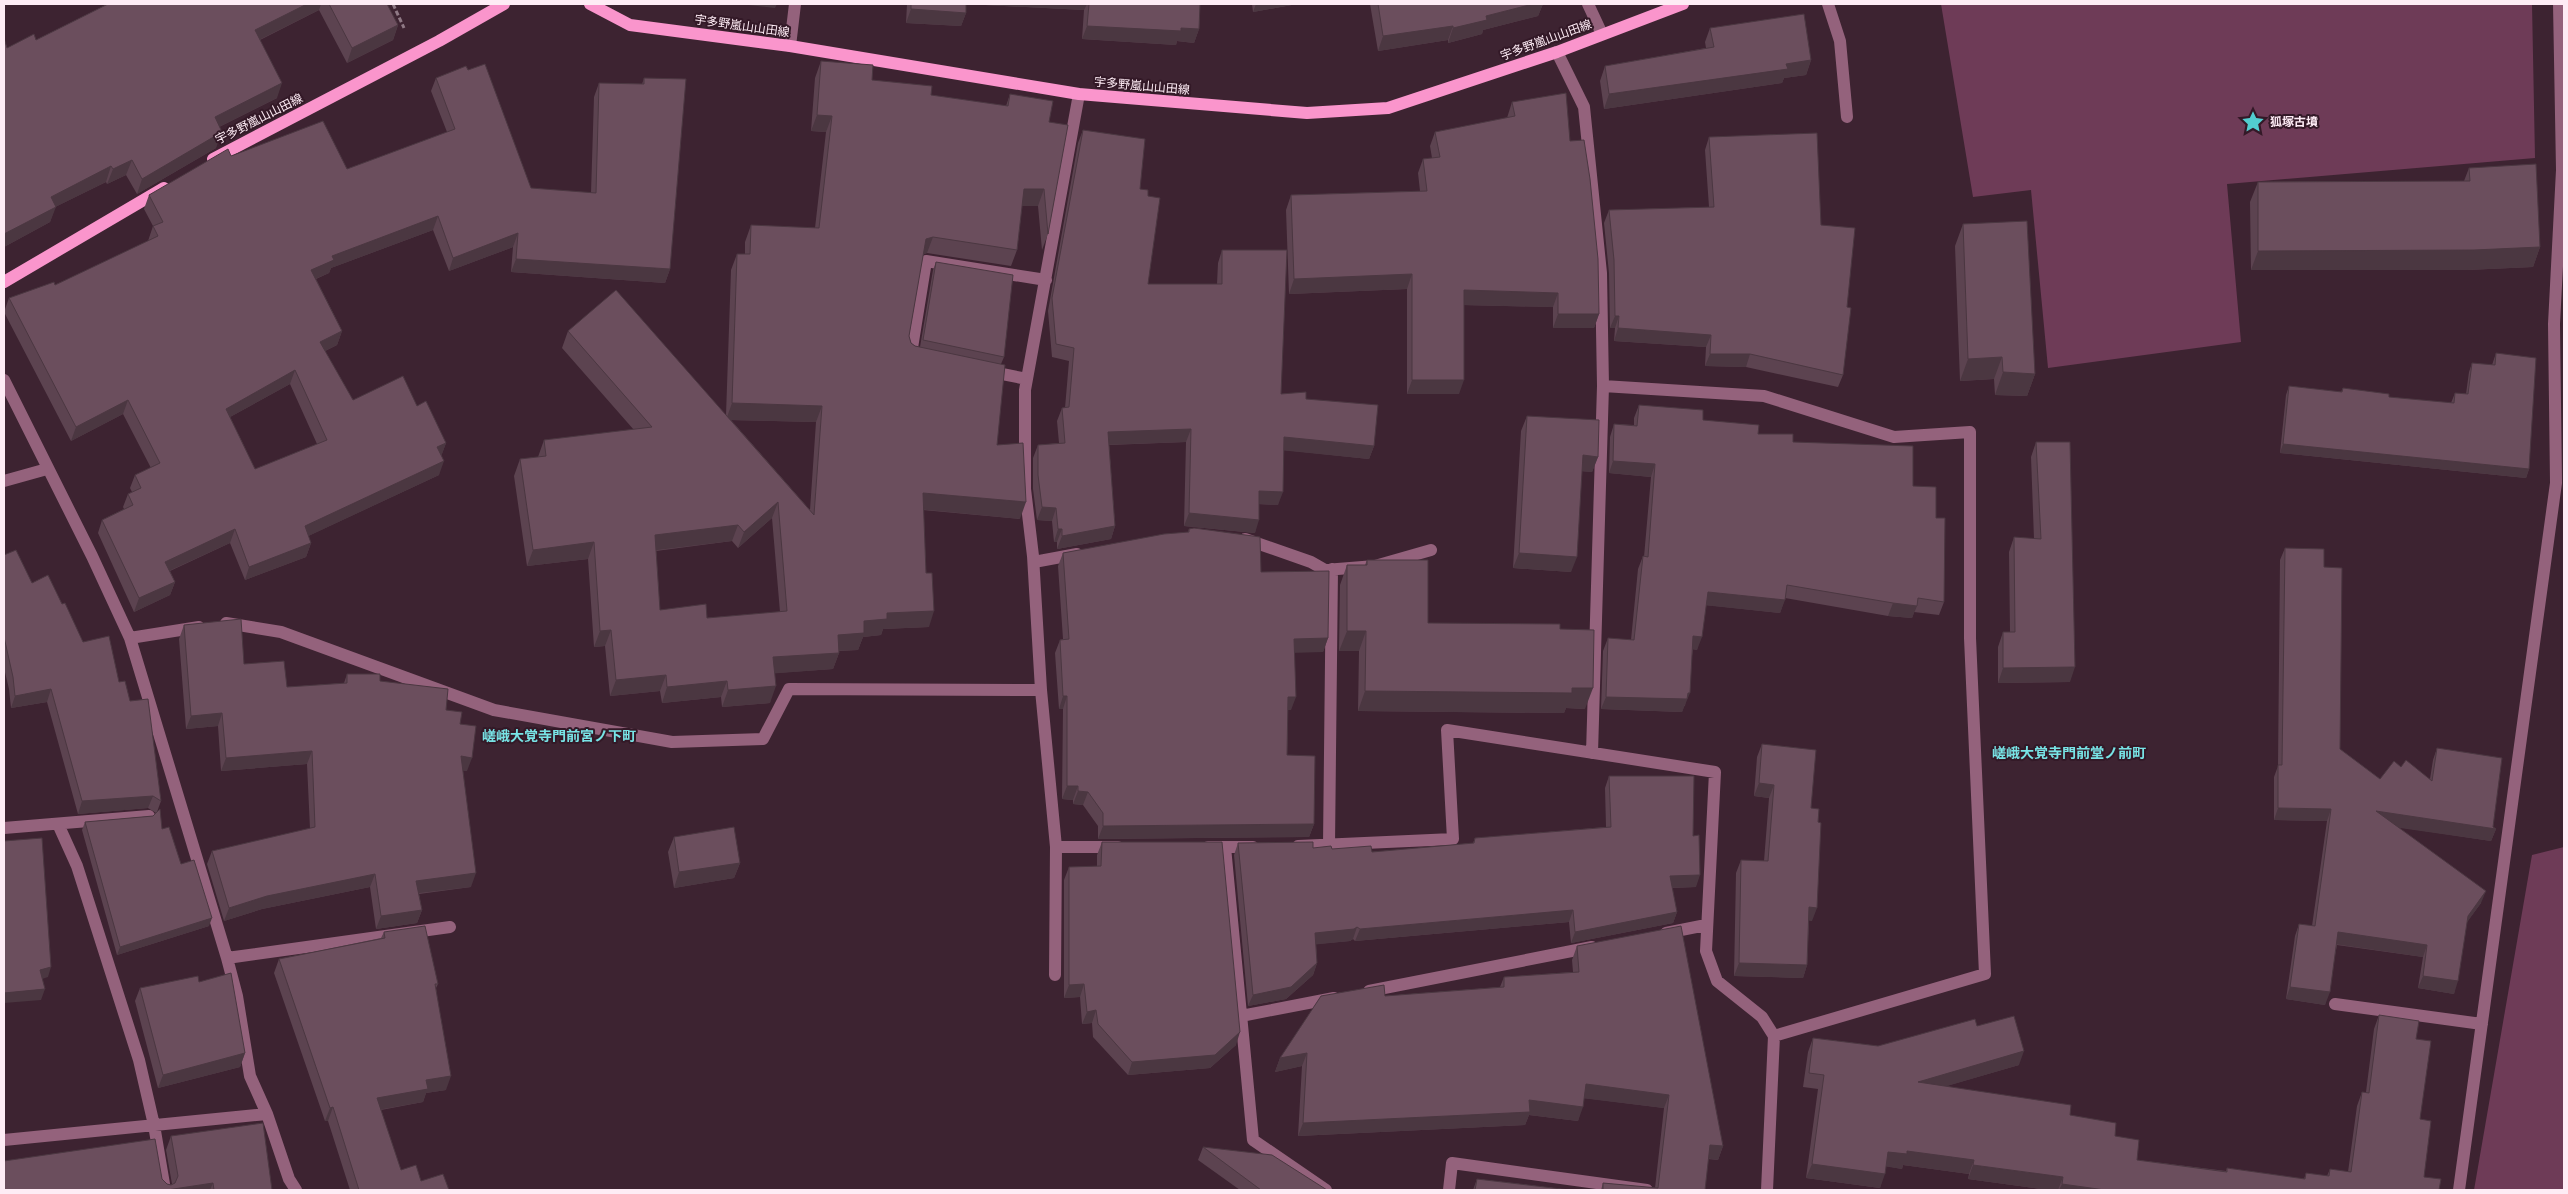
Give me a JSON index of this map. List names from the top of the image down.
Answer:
{
  "streets": {
    "main road": ["宇多野嵐山山田線"]
  },
  "districts": ["嵯峨大覚寺門前宮ノ下町", "嵯峨大覚寺門前堂ノ前町"],
  "places": {
    "place": ["狐塚古墳"]
  }
}
